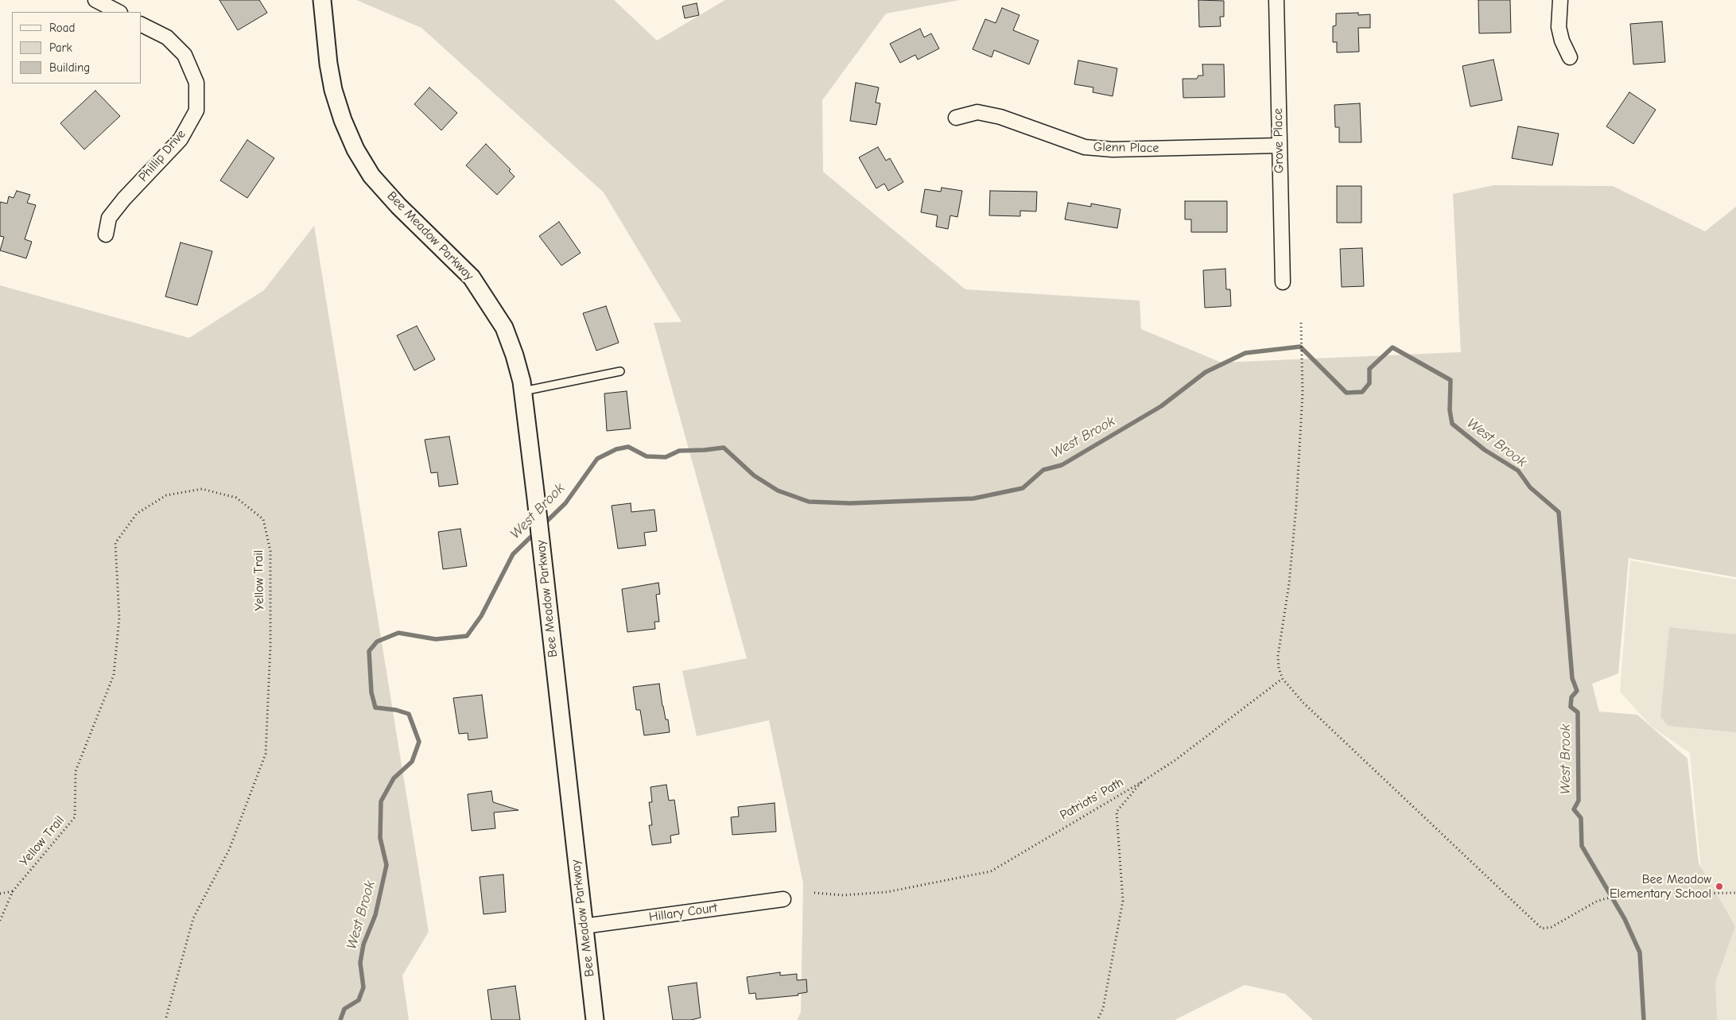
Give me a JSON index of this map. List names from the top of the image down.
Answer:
{
  "streets": {
    "street": [
      "Grove Place",
      "Glenn Place",
      "Phillip Drive",
      "Bee Meadow Parkway",
      "Hillary Court"
    ],
    "path": ["Yellow Trail", "Patriots' Path"]
  },
  "crossings": [
    ["Grove Place", "Glenn Place"],
    ["Bee Meadow Parkway", "Hillary Court"]
  ],
  "water": ["West Brook"],
  "places": ["Bee Meadow Elementary School"],
  "legend": ["Road", "Park", "Building"]
}
